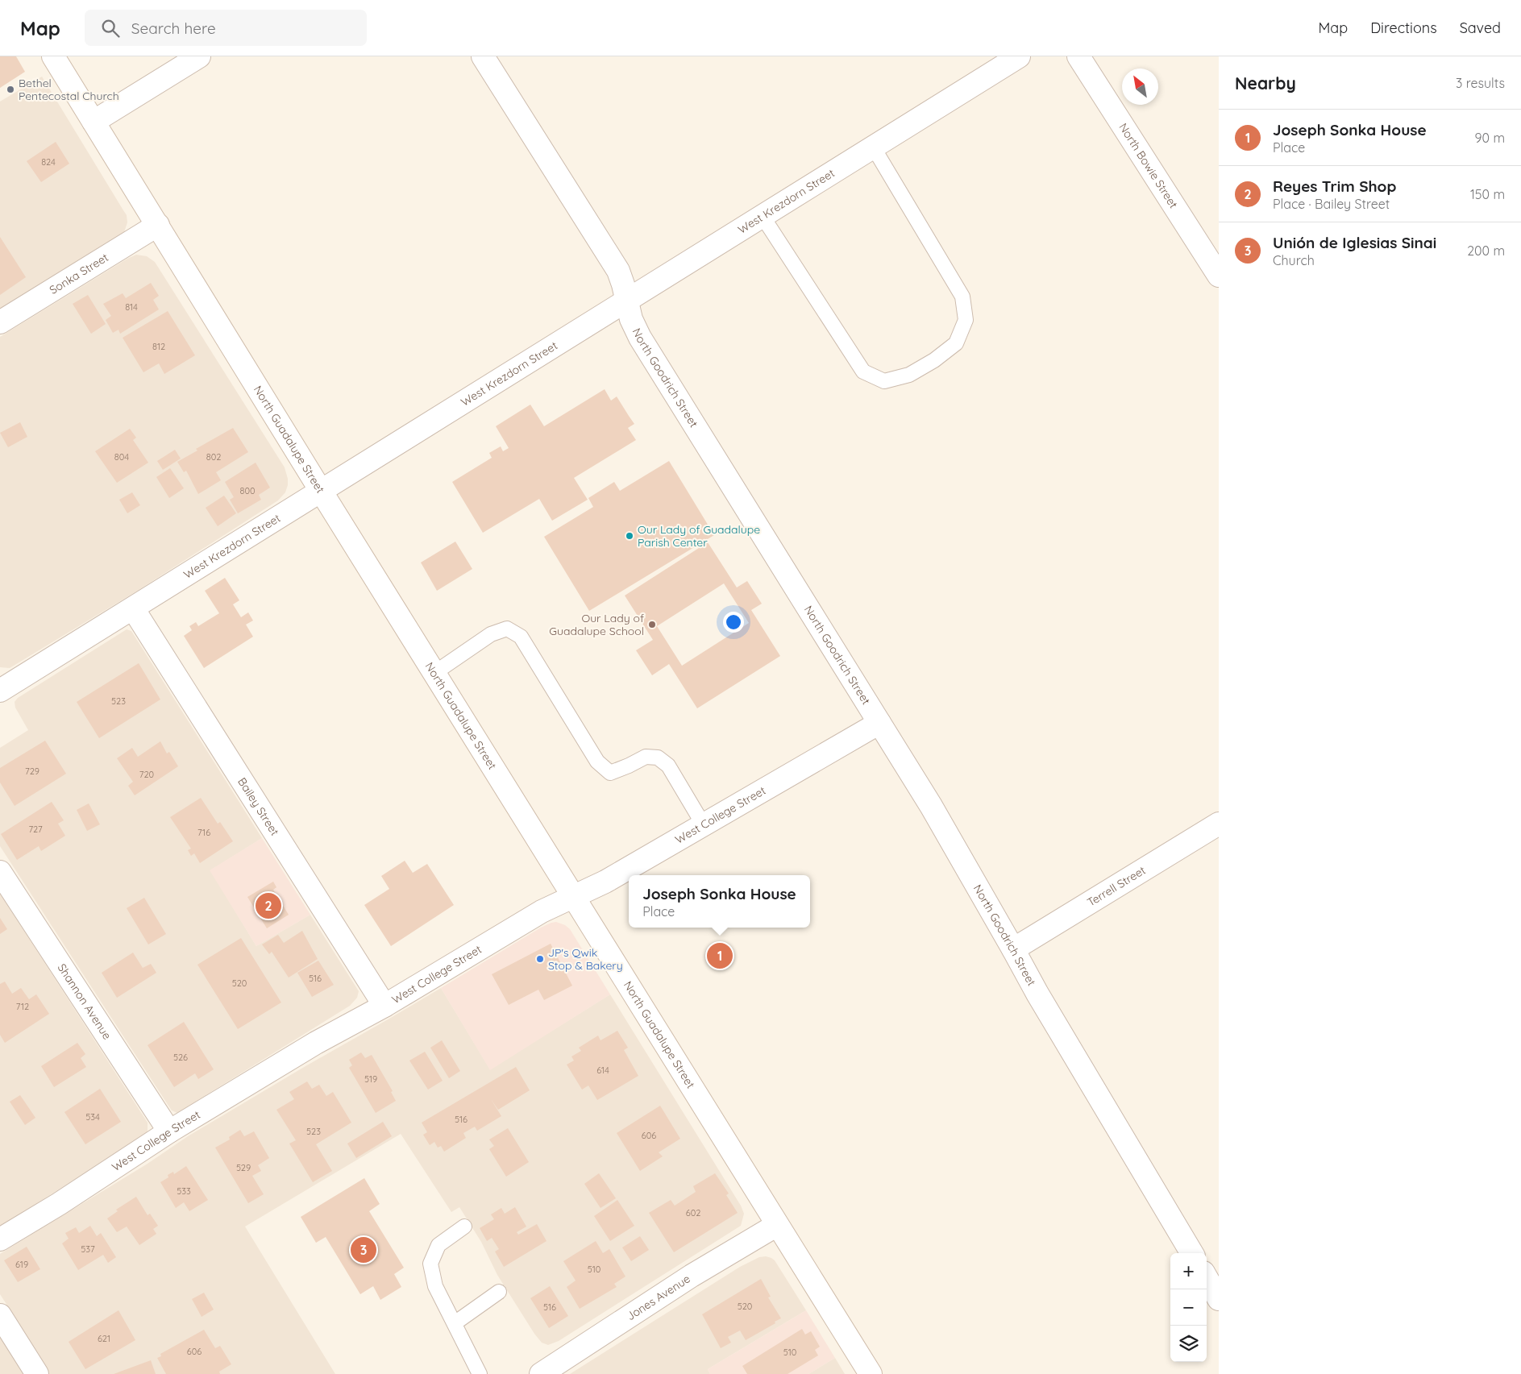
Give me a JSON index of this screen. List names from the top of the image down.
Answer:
{
  "streets": {
    "street": [
      "North Bowie Street",
      "West Krezdorn Street",
      "Sonka Street",
      "North Goodrich Street",
      "North Guadalupe Street",
      "Bailey Street",
      "West College Street",
      "Terrell Street",
      "Shannon Avenue",
      "Jones Avenue"
    ]
  },
  "crossings": [
    ["West Krezdorn Street", "North Goodrich Street"],
    ["West Krezdorn Street", "North Guadalupe Street"],
    ["West Krezdorn Street", "Bailey Street"],
    ["Sonka Street", "North Guadalupe Street"],
    ["North Goodrich Street", "West College Street"],
    ["North Goodrich Street", "Terrell Street"],
    ["North Guadalupe Street", "West College Street"],
    ["North Guadalupe Street", "Jones Avenue"],
    ["Bailey Street", "West College Street"],
    ["West College Street", "Shannon Avenue"]
  ],
  "places": [
    "Bethel Pentecostal Church",
    "Our Lady of Guadalupe Parish Center",
    "Our Lady of Guadalupe School",
    "JP's Qwik Stop & Bakery"
  ],
  "house_numbers": [
    "824",
    "814",
    "812",
    "804",
    "802",
    "800",
    "523",
    "729",
    "720",
    "727",
    "716",
    "516",
    "520",
    "712",
    "526",
    "614",
    "519",
    "534",
    "516",
    "523",
    "606",
    "529",
    "533",
    "602",
    "537",
    "619",
    "510",
    "520",
    "516",
    "621",
    "606",
    "510"
  ],
  "north": "top left",
  "page": {
    "header": "Map",
    "search": "Search here",
    "nav": ["Map", "Directions", "Saved"],
    "heading": ["Nearby", "3 results"],
    "list": [
      {
        "mark": "1",
        "name": "Joseph Sonka House",
        "note": "Place",
        "value": "90 m"
      },
      {
        "mark": "2",
        "name": "Reyes Trim Shop",
        "note": "Place · Bailey Street",
        "value": "150 m"
      },
      {
        "mark": "3",
        "name": "Unión de Iglesias Sinai",
        "note": "Church",
        "value": "200 m"
      }
    ],
    "popup": ["Joseph Sonka House", "Place"],
    "pins": ["2", "1", "3"],
    "map_buttons": ["+", "−"]
  }
}
